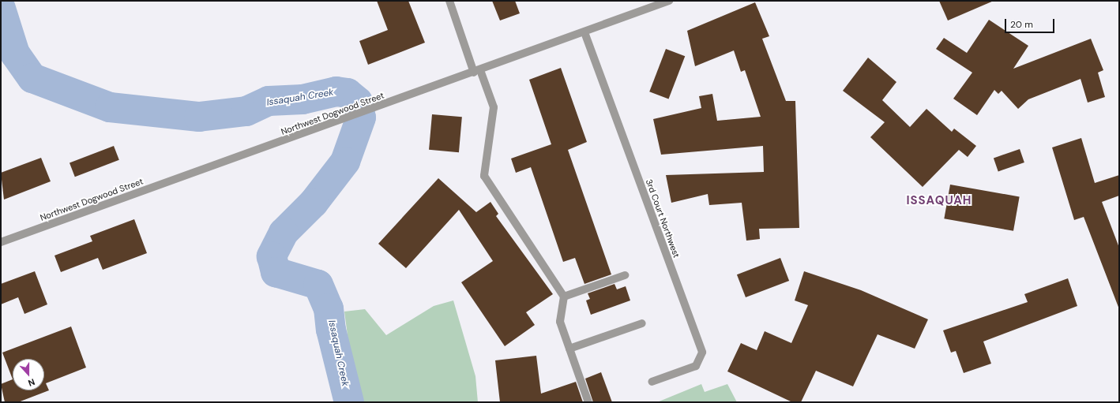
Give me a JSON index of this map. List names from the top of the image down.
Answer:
{
  "streets": {
    "street": ["Northwest Dogwood Street", "3rd Court Northwest"]
  },
  "crossings": [
    ["Northwest Dogwood Street", "3rd Court Northwest"]
  ],
  "districts": ["ISSAQUAH"],
  "water": ["Issaquah Creek"],
  "scale_bar": "20 m",
  "north": "bottom"
}
